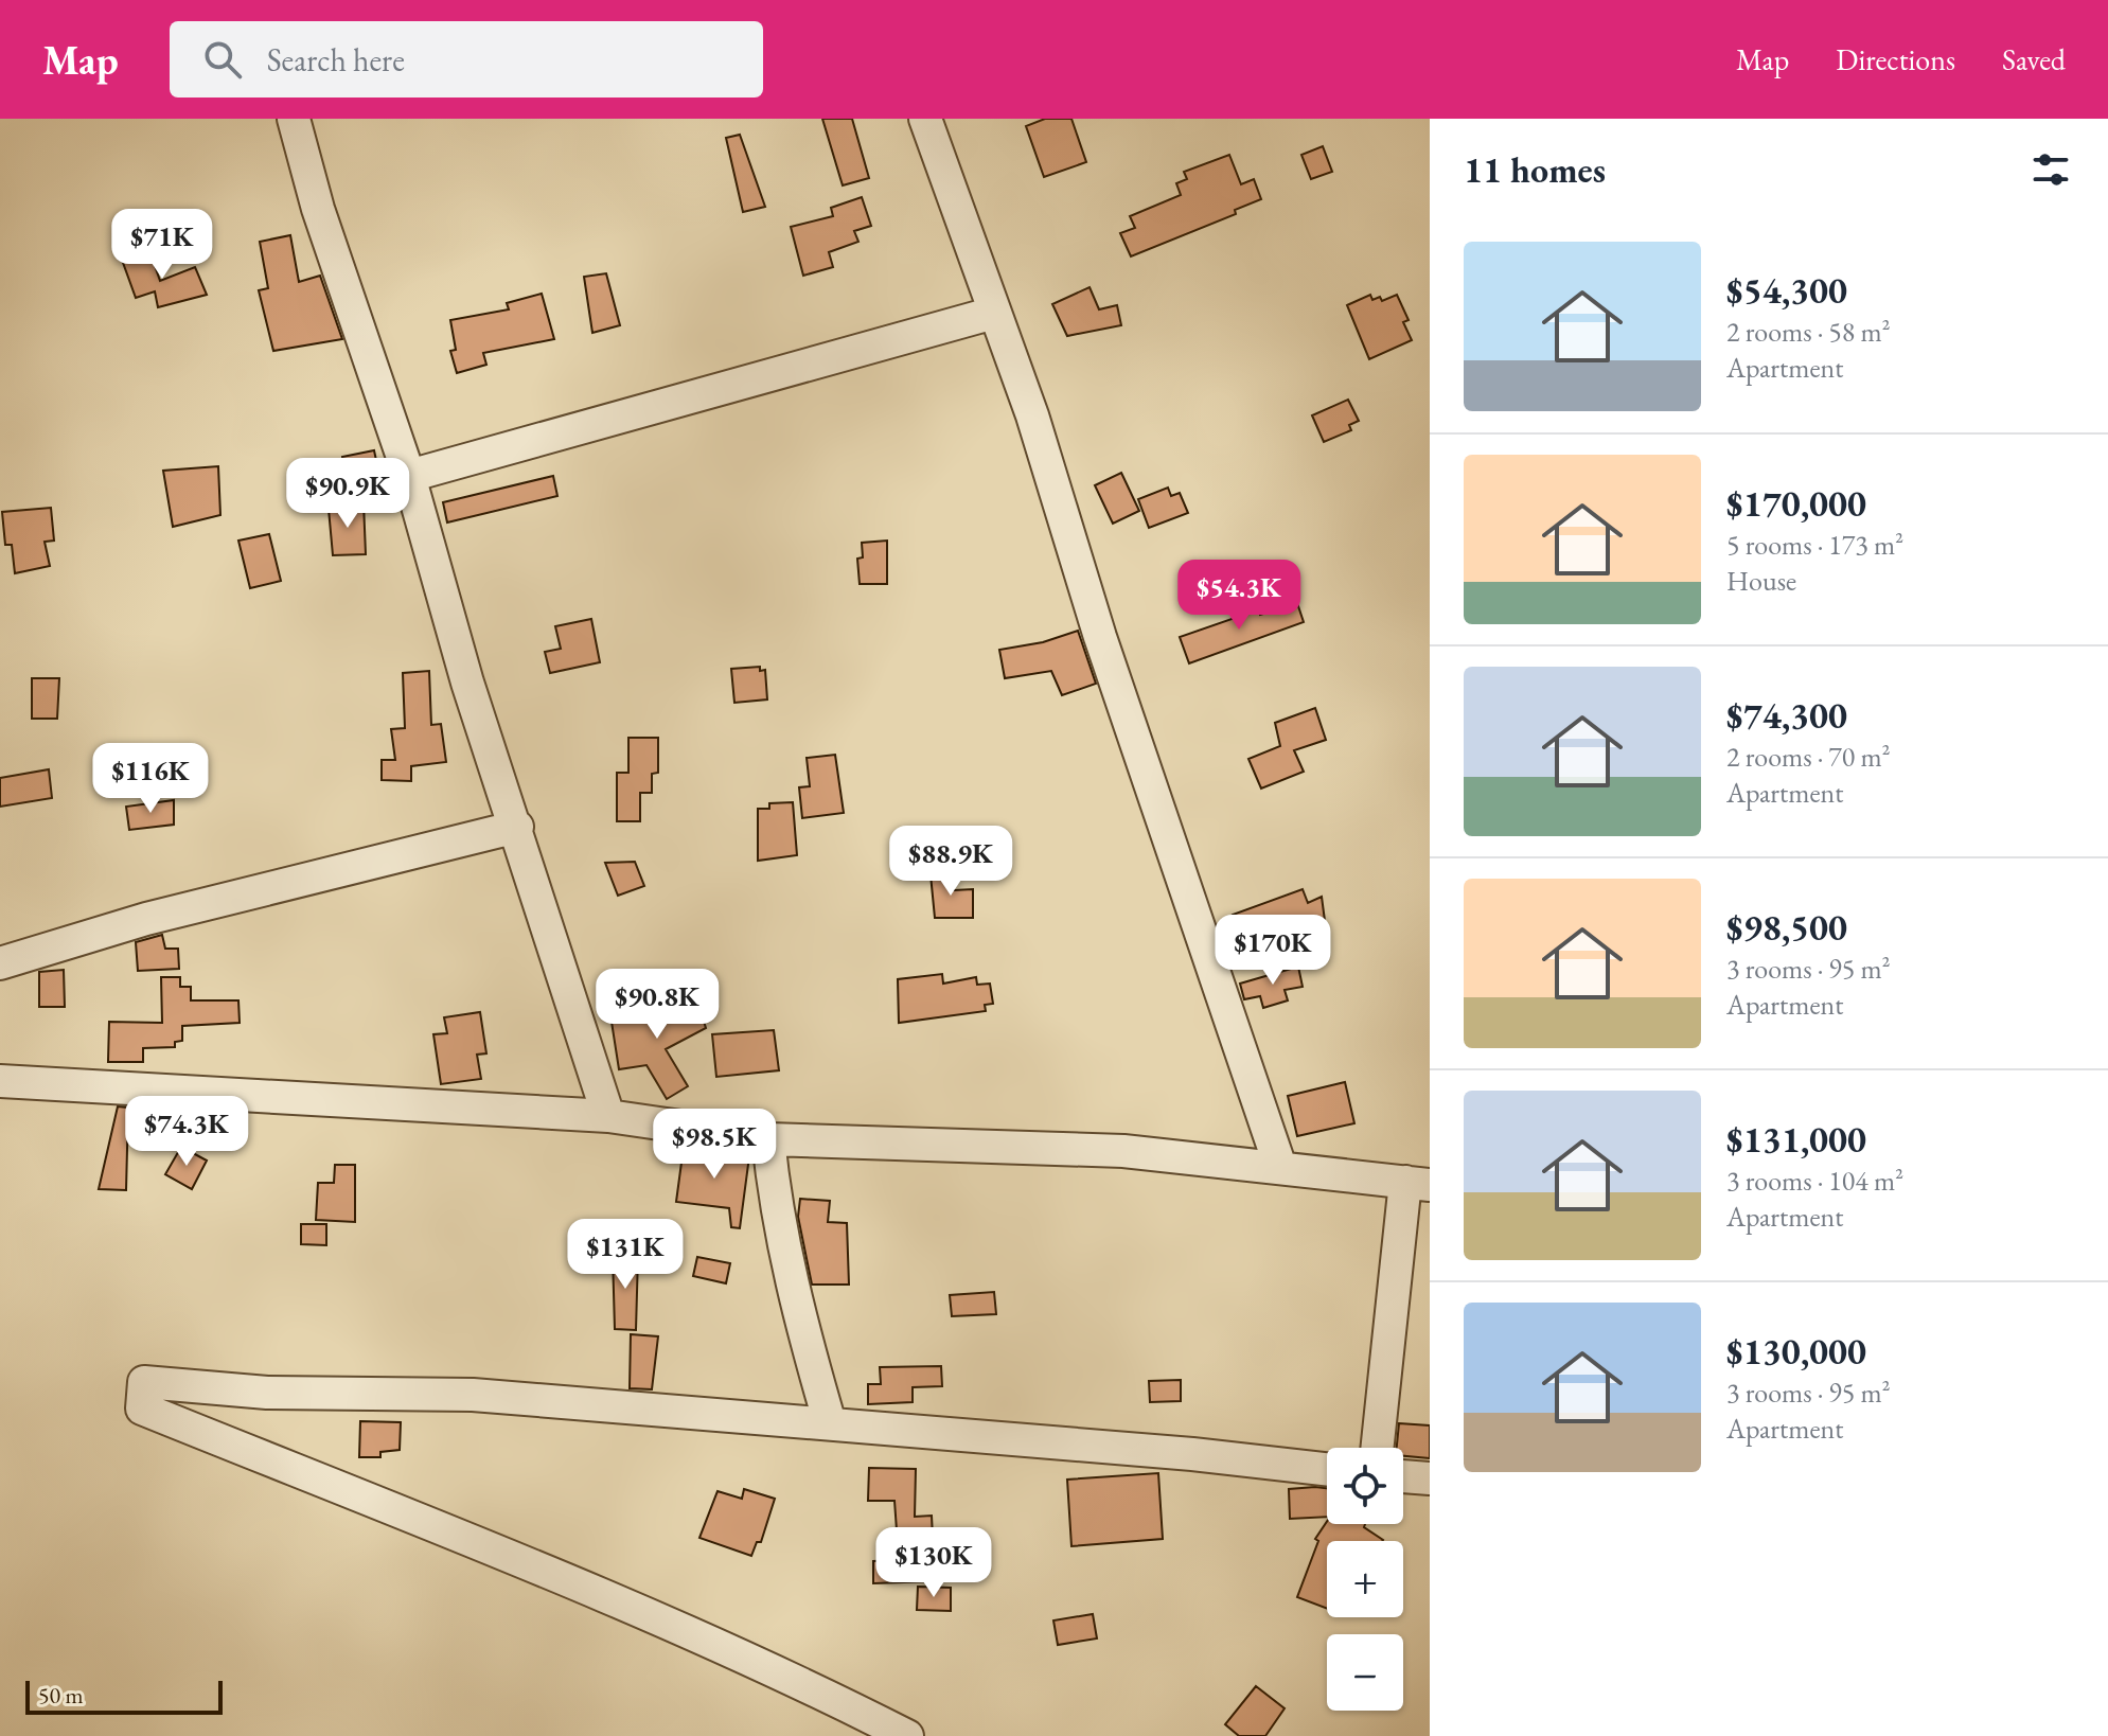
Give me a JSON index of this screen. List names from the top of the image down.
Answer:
{
  "scale_bar": "50 m",
  "page": {
    "header": "Map",
    "search": "Search here",
    "nav": ["Map", "Directions", "Saved"],
    "heading": "11 homes",
    "price": [
      "$71K",
      "$90.9K",
      "$54.3K",
      "$116K",
      "$88.9K",
      "$170K",
      "$90.8K",
      "$74.3K",
      "$98.5K",
      "$131K",
      "$130K"
    ],
    "list": [
      {
        "name": "$54,300",
        "note": "2 rooms · 58 m² · Apartment"
      },
      {
        "name": "$170,000",
        "note": "5 rooms · 173 m² · House"
      },
      {
        "name": "$74,300",
        "note": "2 rooms · 70 m² · Apartment"
      },
      {
        "name": "$98,500",
        "note": "3 rooms · 95 m² · Apartment"
      },
      {
        "name": "$131,000",
        "note": "3 rooms · 104 m² · Apartment"
      },
      {
        "name": "$130,000",
        "note": "3 rooms · 95 m² · Apartment"
      }
    ],
    "map_buttons": ["+", "−"],
    "scale": "50 m"
  }
}
